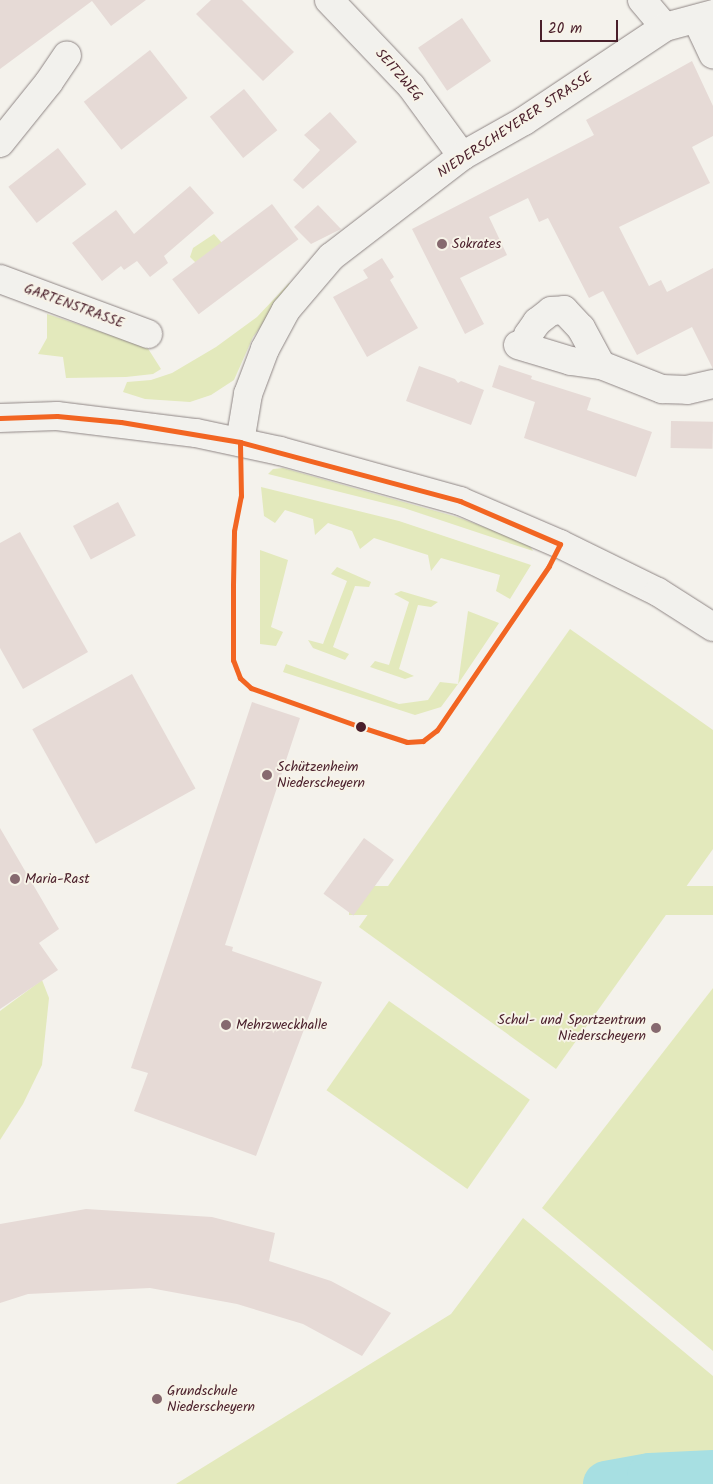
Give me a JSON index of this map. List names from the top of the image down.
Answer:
{
  "streets": {
    "street": ["SEITZWEG", "NIEDERSCHEYERER STRASSE", "GARTENSTRASSE"]
  },
  "crossings": [
    ["SEITZWEG", "NIEDERSCHEYERER STRASSE"]
  ],
  "places": [
    "Sokrates",
    "Schützenheim Niederscheyern",
    "Maria-Rast",
    "Mehrzweckhalle",
    "Schul- und Sportzentrum Niederscheyern",
    "Grundschule Niederscheyern"
  ],
  "scale_bar": "20 m"
}
